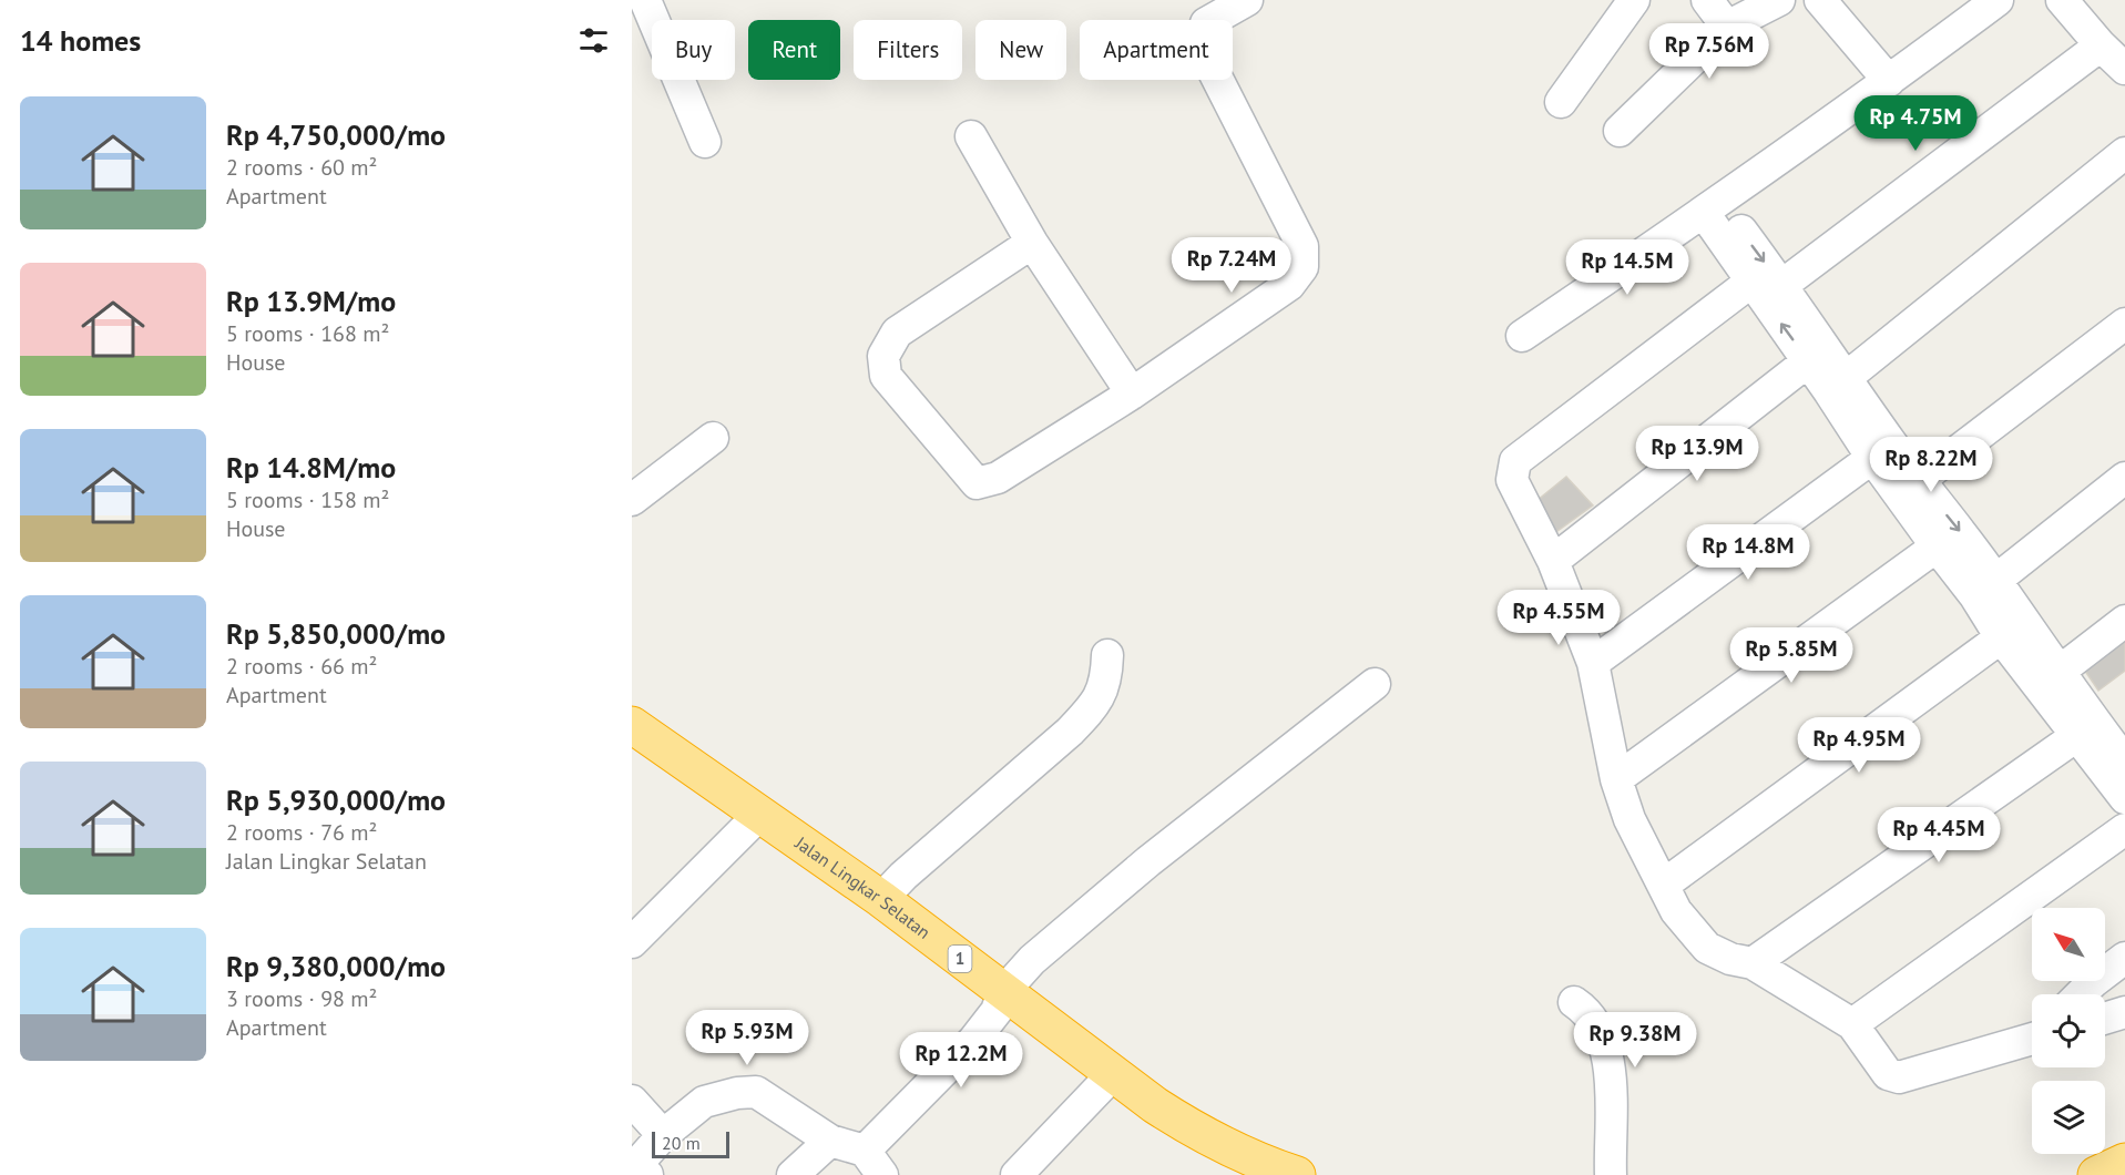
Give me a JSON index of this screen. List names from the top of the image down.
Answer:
{
  "streets": {
    "highway": ["Jalan Lingkar Selatan", "1"]
  },
  "scale_bar": "20 m",
  "north": "top left",
  "page": {
    "heading": "14 homes",
    "chip": [
      "Buy",
      "Rent",
      "Filters",
      "New",
      "Apartment"
    ],
    "price": [
      "Rp 7.56M",
      "Rp 4.75M",
      "Rp 7.24M",
      "Rp 14.5M",
      "Rp 13.9M",
      "Rp 8.22M",
      "Rp 14.8M",
      "Rp 4.55M",
      "Rp 5.85M",
      "Rp 4.95M",
      "Rp 4.45M",
      "Rp 5.93M",
      "Rp 9.38M",
      "Rp 12.2M"
    ],
    "list": [
      {
        "name": "Rp 4,750,000/mo",
        "note": "2 rooms · 60 m² · Apartment"
      },
      {
        "name": "Rp 13.9M/mo",
        "note": "5 rooms · 168 m² · House"
      },
      {
        "name": "Rp 14.8M/mo",
        "note": "5 rooms · 158 m² · House"
      },
      {
        "name": "Rp 5,850,000/mo",
        "note": "2 rooms · 66 m² · Apartment"
      },
      {
        "name": "Rp 5,930,000/mo",
        "note": "2 rooms · 76 m² · Jalan Lingkar Selatan"
      },
      {
        "name": "Rp 9,380,000/mo",
        "note": "3 rooms · 98 m² · Apartment"
      }
    ],
    "scale": "20 m"
  }
}
